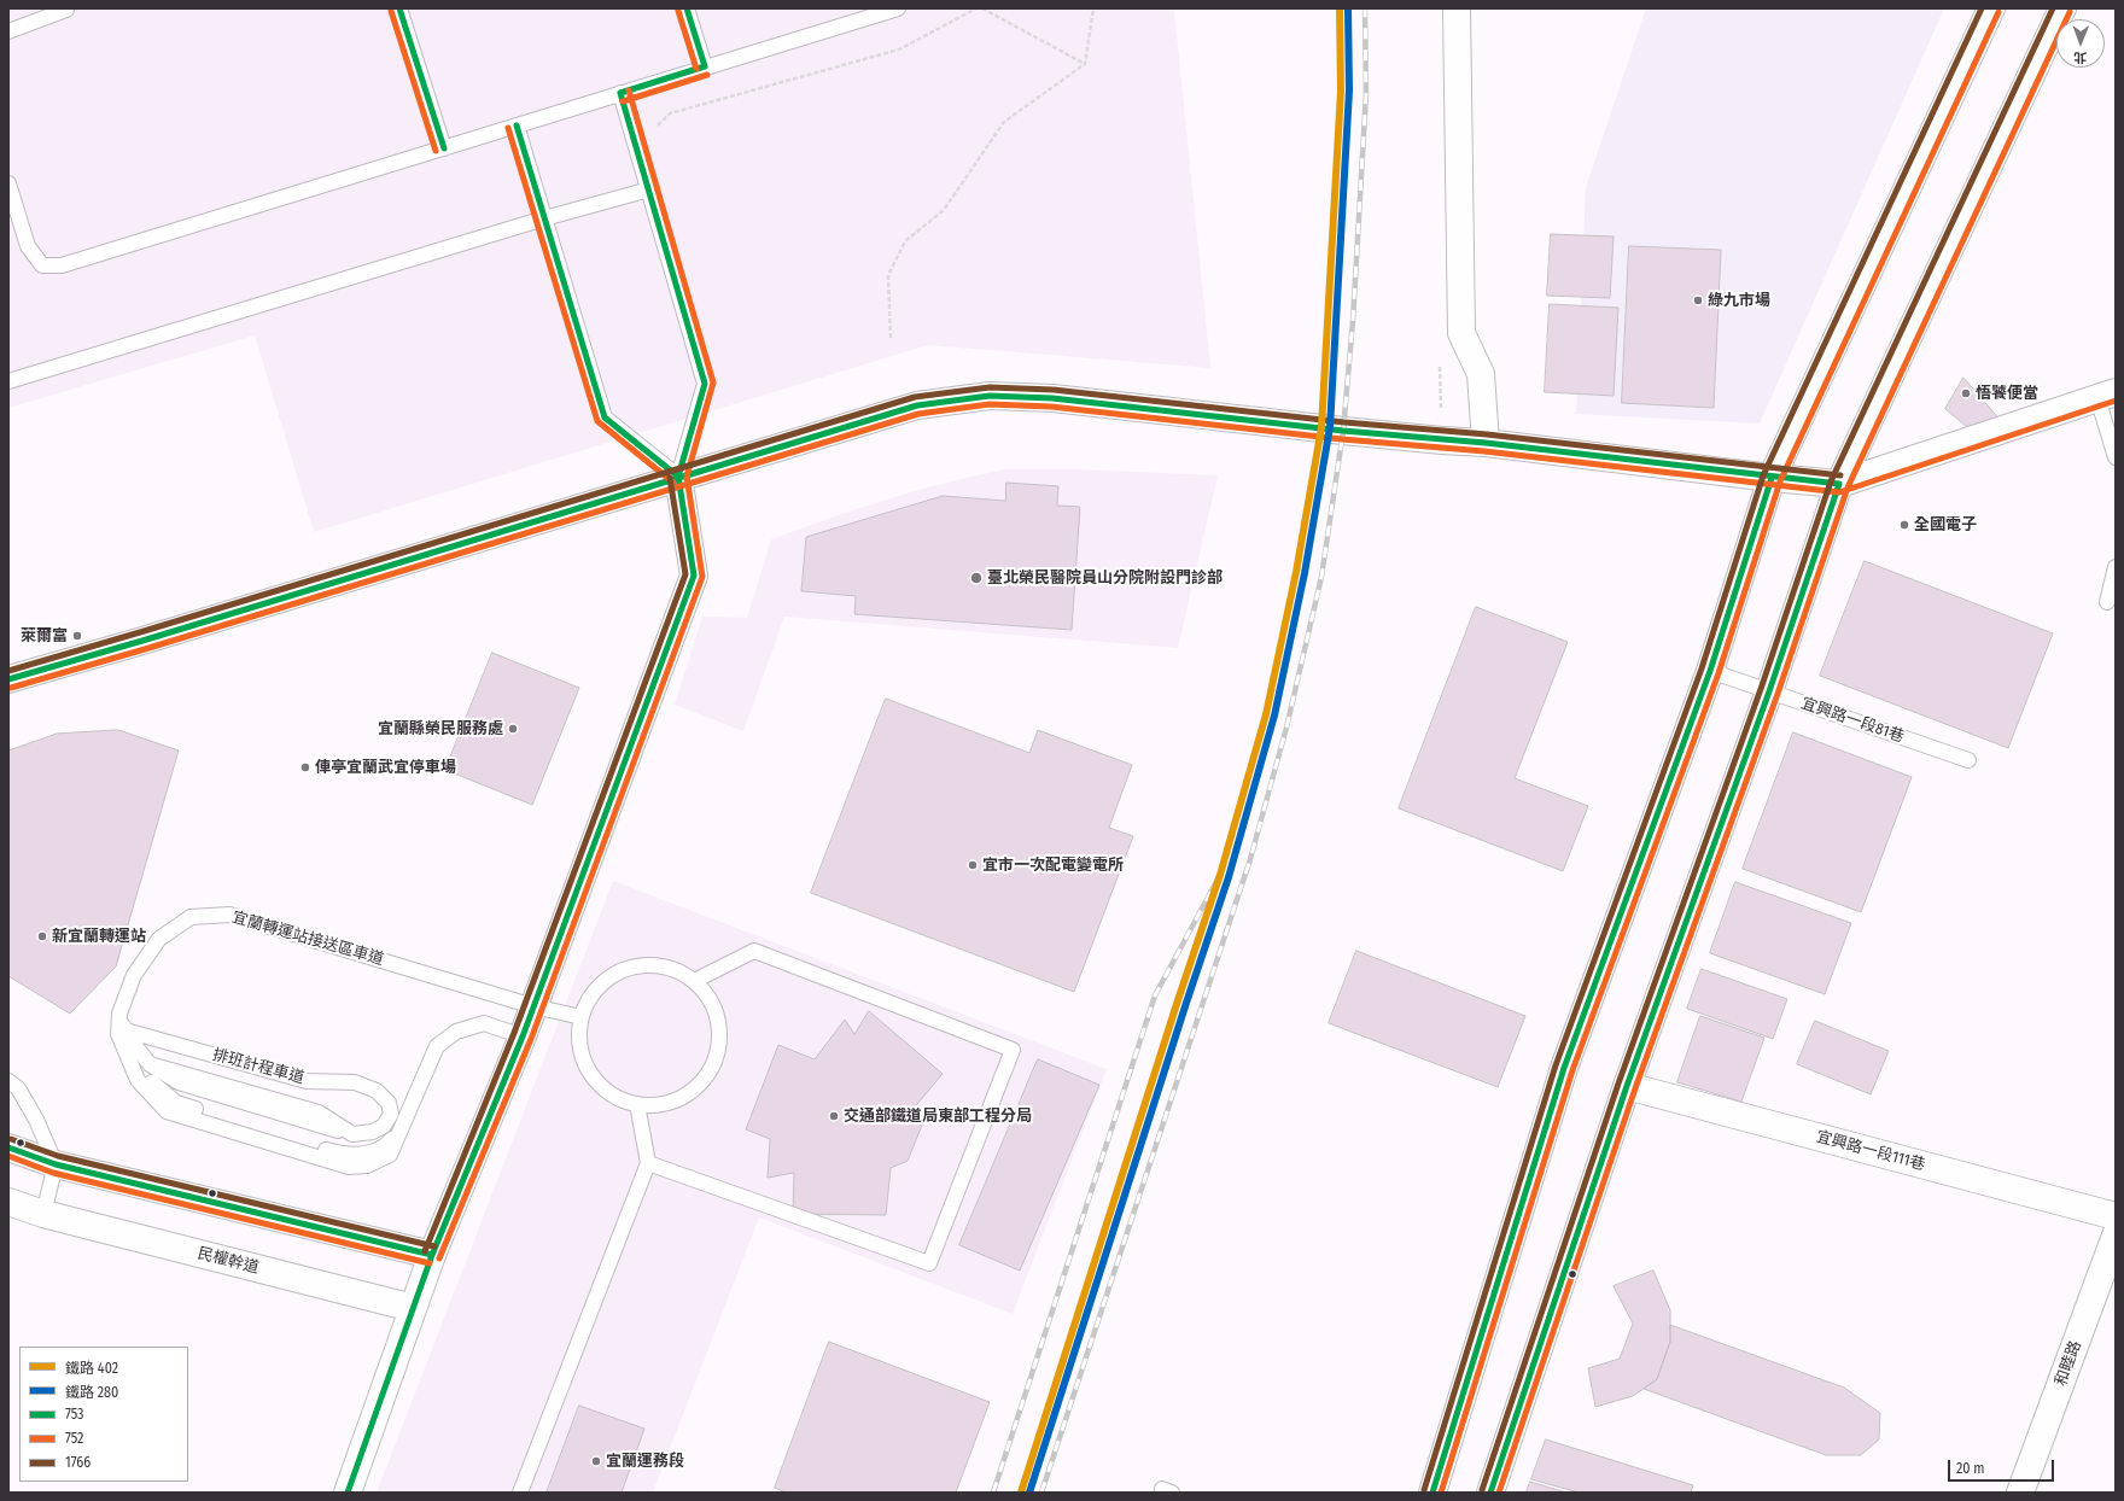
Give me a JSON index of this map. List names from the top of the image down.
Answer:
{
  "streets": {
    "street": ["宜興路一段111巷", "民權幹道", "和睦路"],
    "lane": ["宜興路一段81巷", "宜蘭轉運站接送區車道", "排班計程車道"]
  },
  "crossings": [
    ["宜蘭轉運站接送區車道", "排班計程車道"]
  ],
  "places": [
    "綠九市場",
    "悟饕便當",
    "全國電子",
    "臺北榮民醫院員山分院附設門診部",
    "萊爾富",
    "宜蘭縣榮民服務處",
    "俥亭宜蘭武宜停車場",
    "宜市一次配電變電所",
    "新宜蘭轉運站",
    "交通部鐵道局東部工程分局",
    "宜蘭運務段"
  ],
  "lines": [
    "rail line 402",
    "rail line 280",
    "transit line 753",
    "transit line 1766",
    "transit line 752"
  ],
  "legend": [
    "鐵路 402",
    "鐵路 280",
    "753",
    "752",
    "1766"
  ],
  "scale_bar": "20 m",
  "north": "bottom"
}
